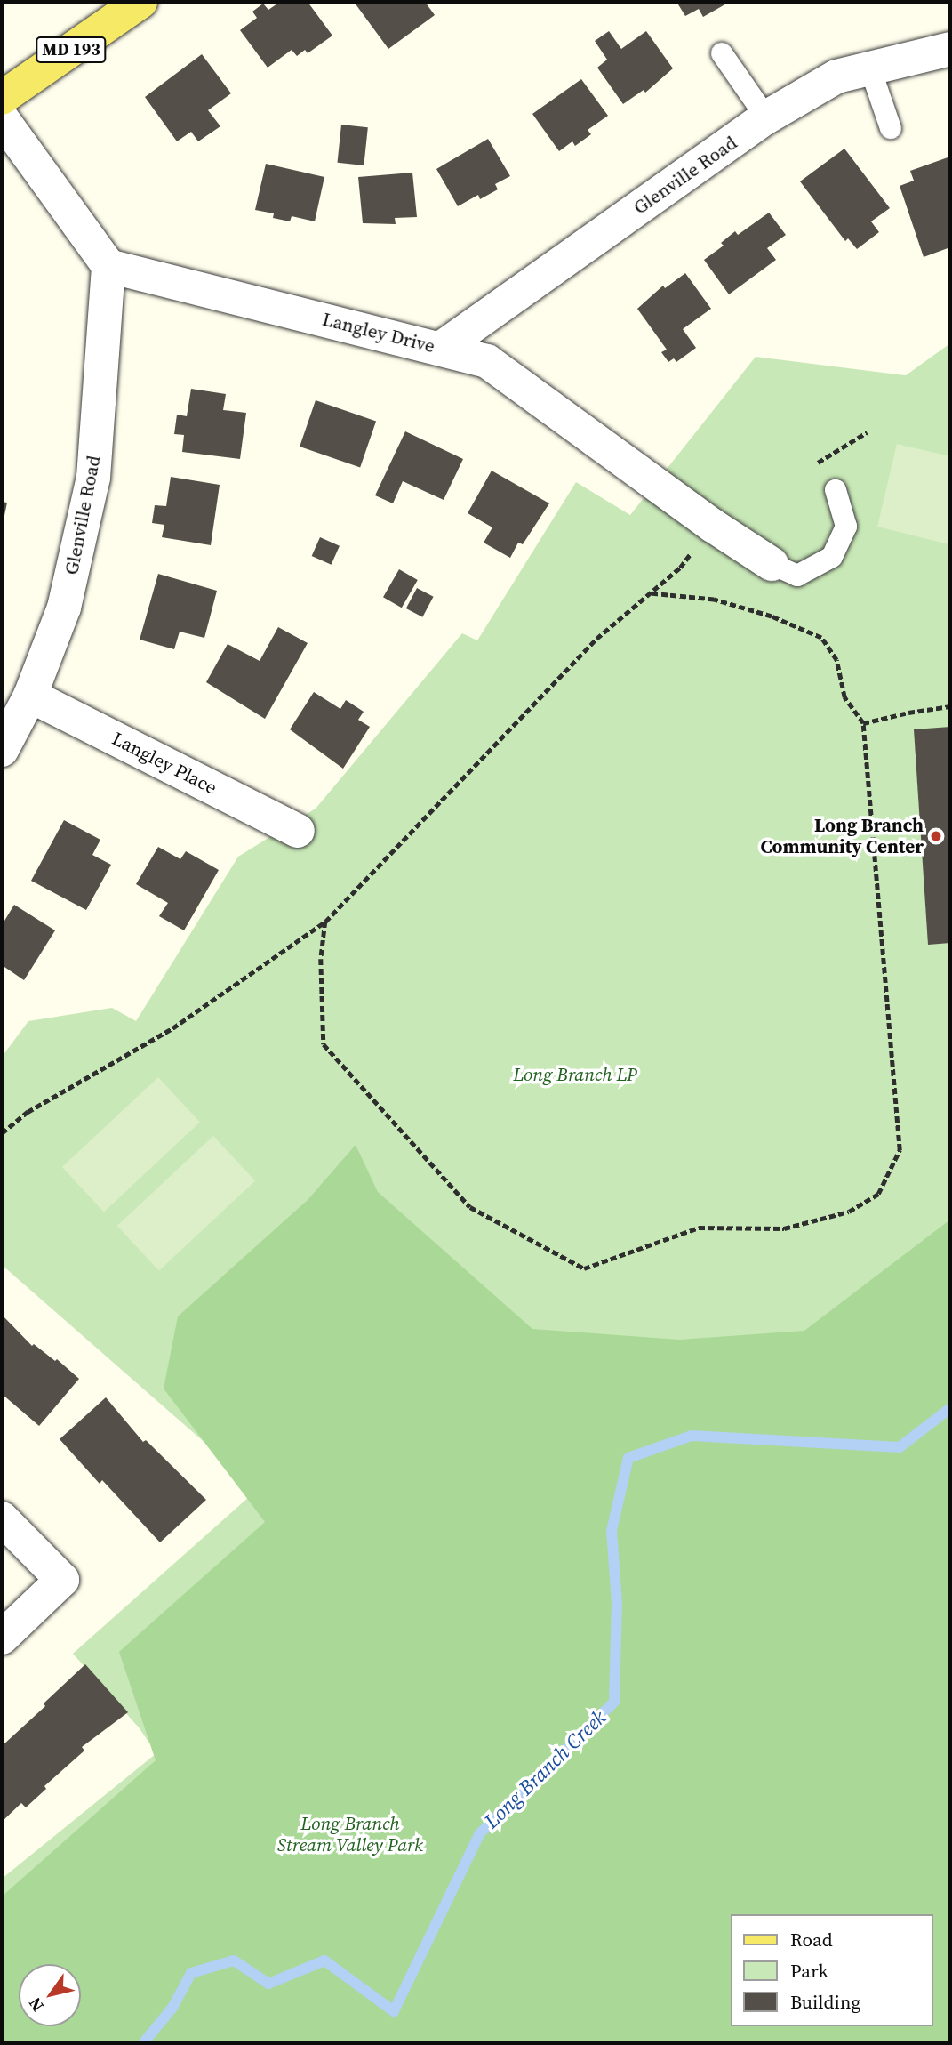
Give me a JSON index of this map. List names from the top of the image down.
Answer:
{
  "streets": {
    "main road": ["MD 193"],
    "street": ["Glenville Road", "Langley Drive", "Langley Place"]
  },
  "crossings": [
    ["Glenville Road", "Langley Drive"],
    ["Glenville Road", "Langley Place"]
  ],
  "water": ["Long Branch Creek"],
  "parks": ["Long Branch LP", "Long Branch Stream Valley Park"],
  "places": ["Long Branch Community Center"],
  "legend": ["Road", "Park", "Building"],
  "north": "bottom left"
}
